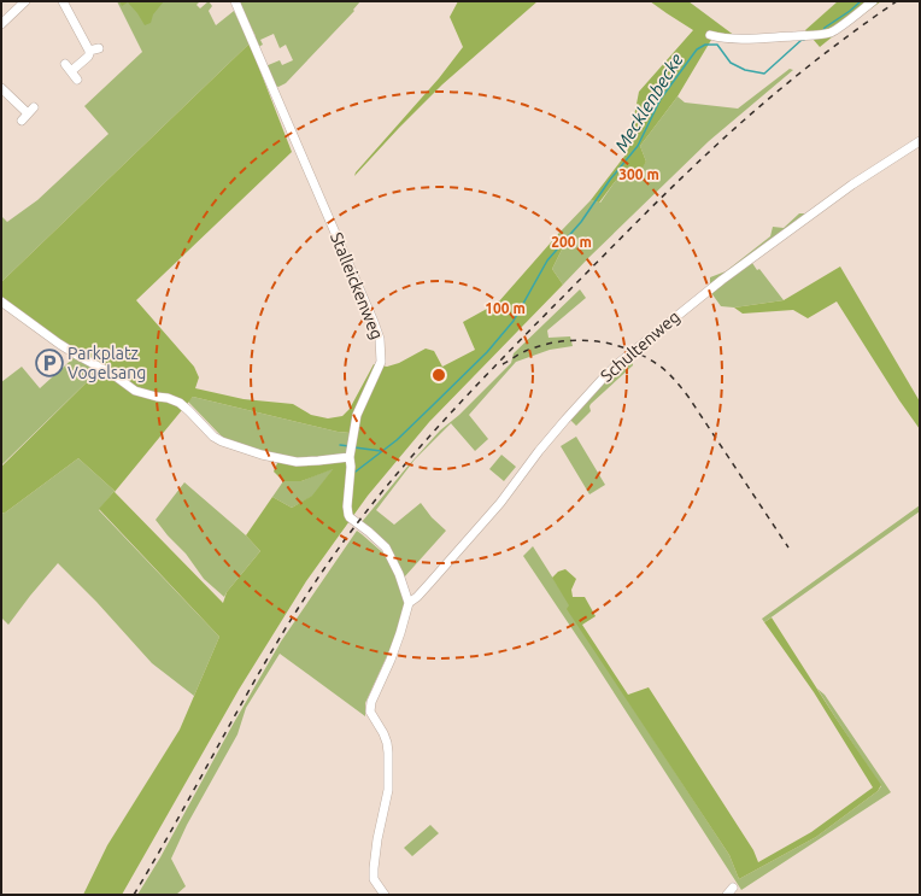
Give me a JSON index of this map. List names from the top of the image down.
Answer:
{
  "streets": {
    "street": ["Stalleickenweg", "Schultenweg"]
  },
  "crossings": [
    ["Stalleickenweg", "Schultenweg"]
  ],
  "water": ["Mecklenbecke"],
  "places": {
    "parking": ["Parkplatz Vogelsang"]
  },
  "rings": ["300 m", "200 m", "100 m"]
}
